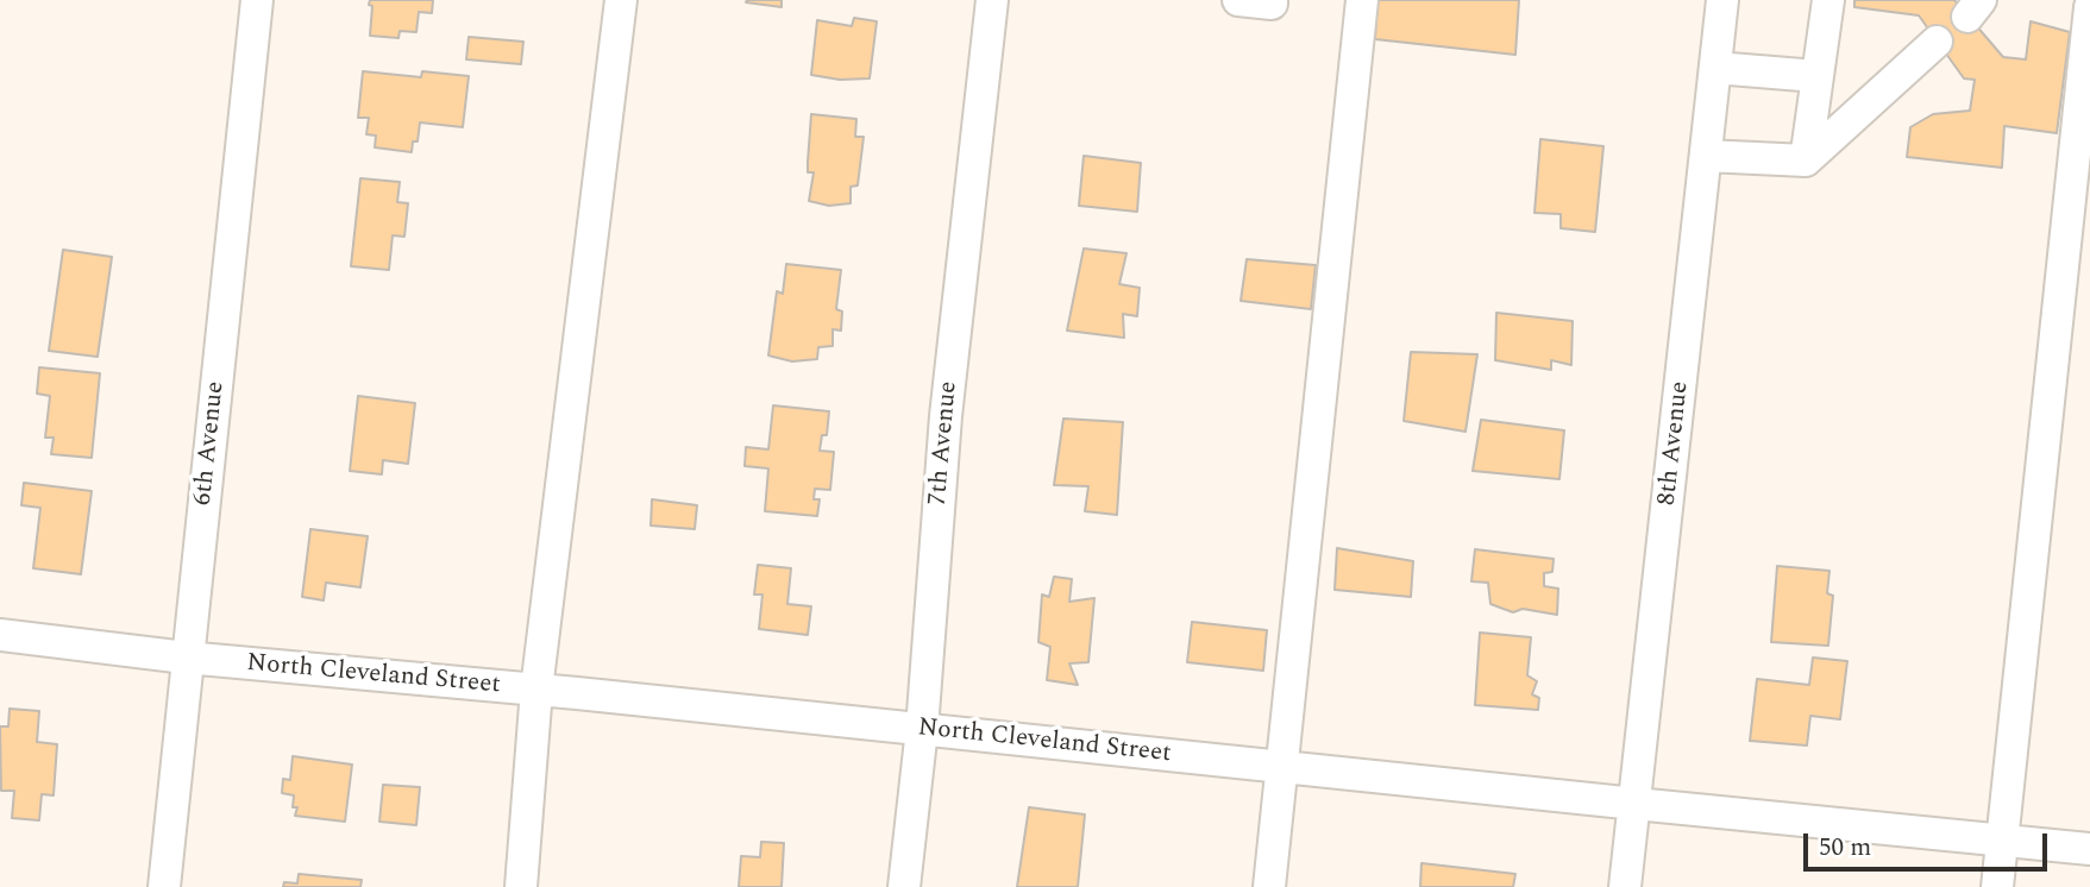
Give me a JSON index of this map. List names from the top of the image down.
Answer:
{
  "streets": {
    "street": [
      "6th Avenue",
      "7th Avenue",
      "8th Avenue",
      "North Cleveland Street"
    ]
  },
  "crossings": [
    ["6th Avenue", "North Cleveland Street"],
    ["7th Avenue", "North Cleveland Street"],
    ["8th Avenue", "North Cleveland Street"]
  ],
  "scale_bar": "50 m"
}
